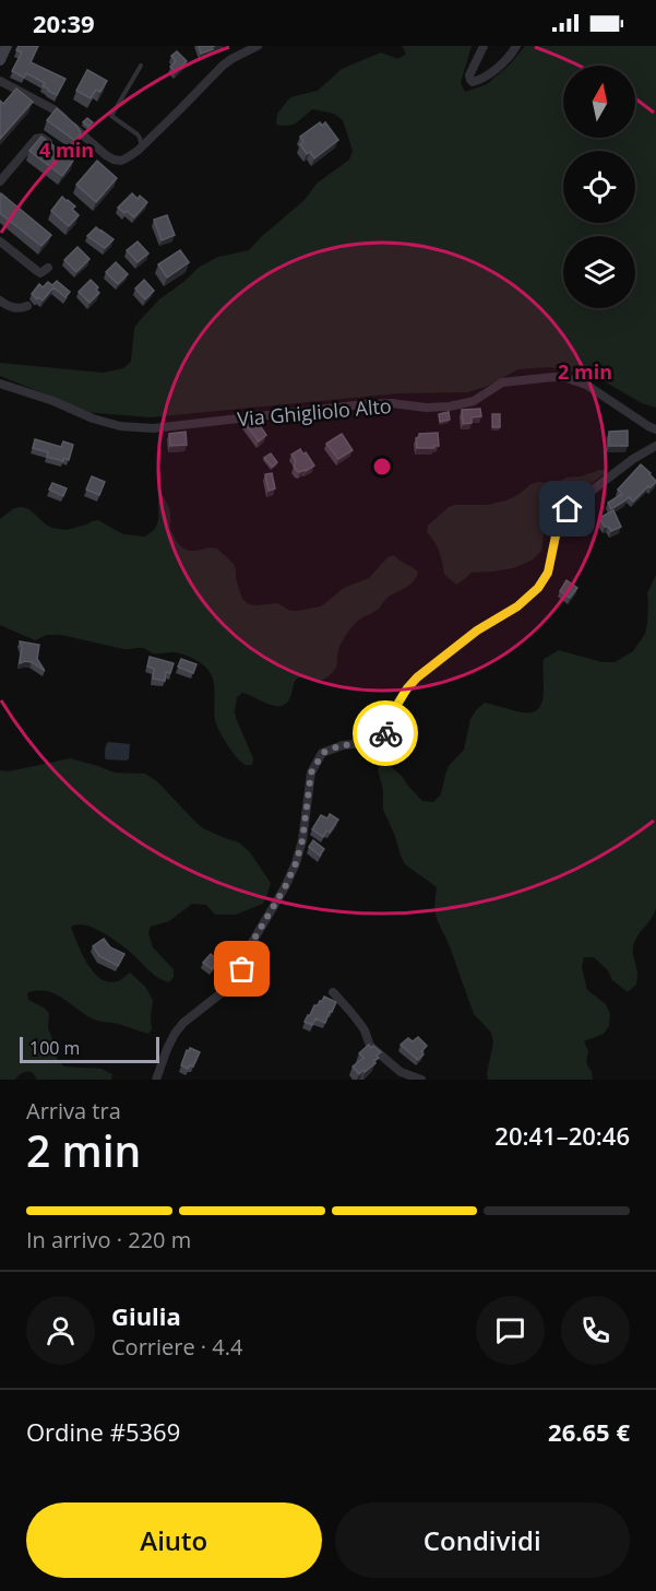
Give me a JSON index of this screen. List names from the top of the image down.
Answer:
{
  "streets": {
    "street": ["Via Ghigliolo Alto"]
  },
  "scale_bar": "100 m",
  "north": "top",
  "page": {
    "status": "20:39",
    "scale": "100 m",
    "heading": ["2 min", "Arriva tra", "20:41–20:46"],
    "panel": [
      "Giulia",
      "Corriere · 4.4",
      "Ordine #5369",
      "26.65 €"
    ],
    "bar": "In arrivo · 220 m",
    "buttons": ["Aiuto", "Condividi"]
  },
  "rings": ["4 min", "2 min"]
}
